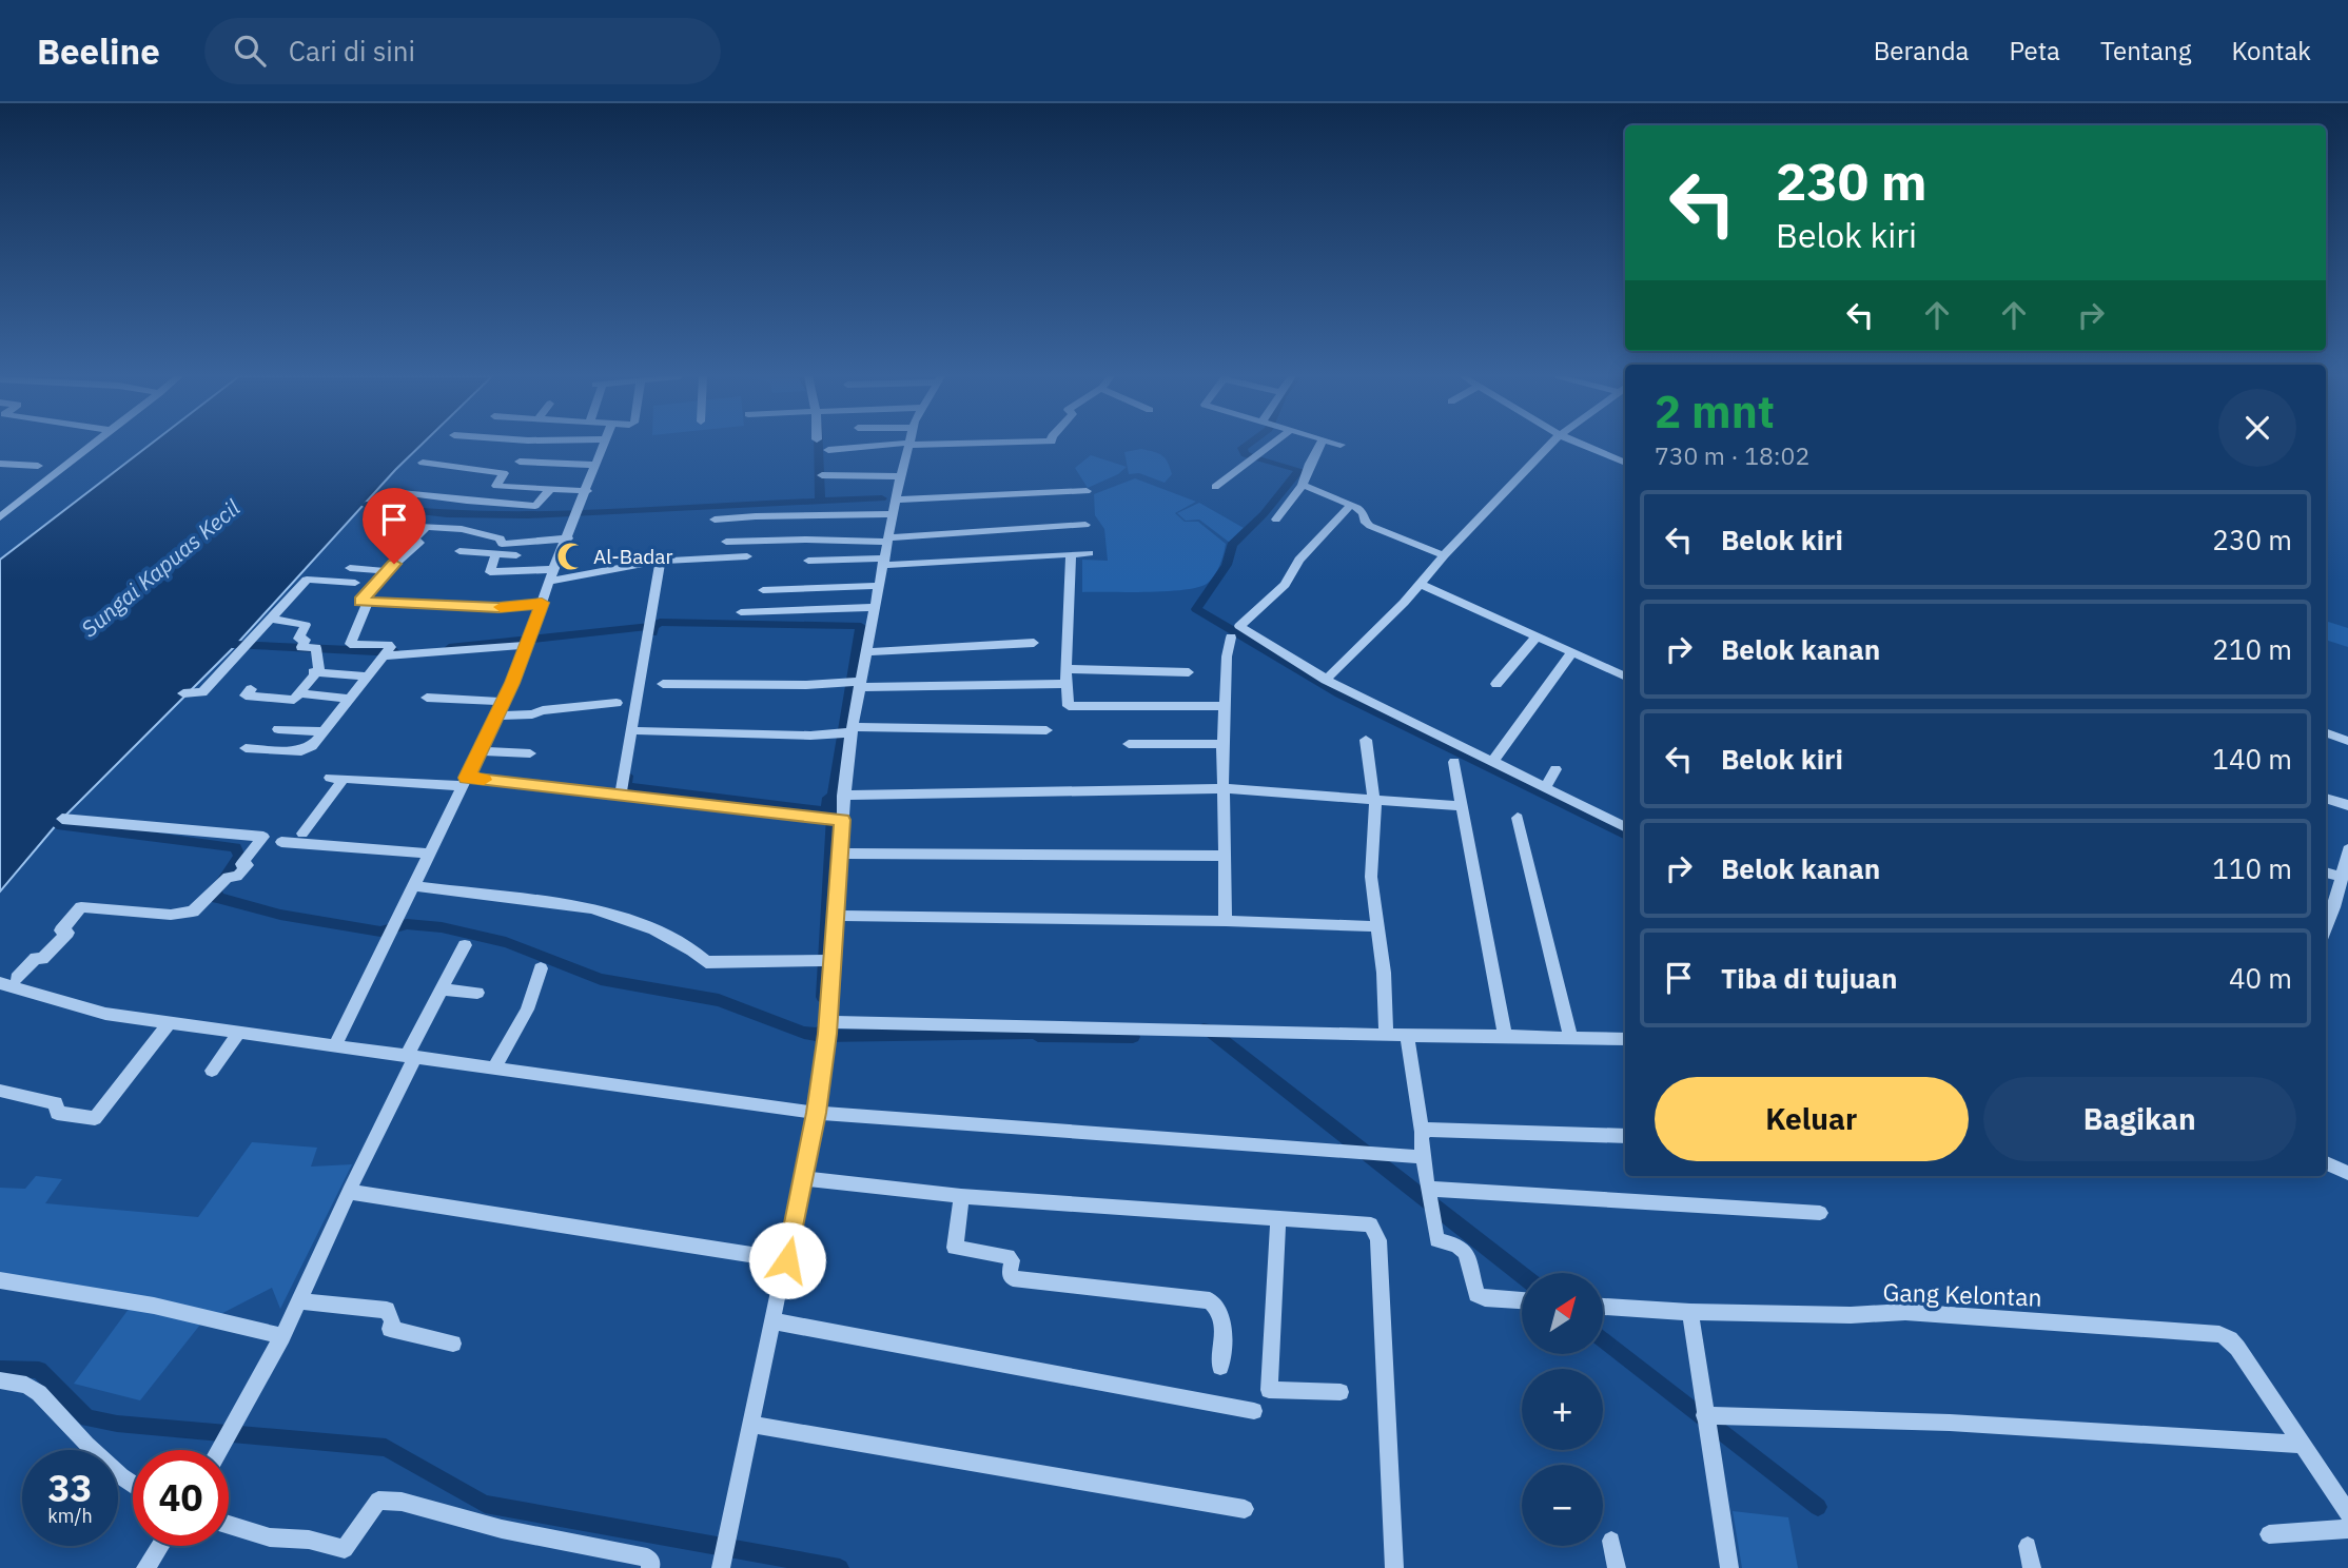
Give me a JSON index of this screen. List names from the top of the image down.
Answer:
{
  "streets": {
    "street": ["Gang Kelontan"]
  },
  "water": ["Sungai Kapuas Kecil"],
  "places": {
    "mosque": ["Al-Badar"]
  },
  "north": "top right",
  "page": {
    "header": "Beeline",
    "search": "Cari di sini",
    "nav": [
      "Beranda",
      "Peta",
      "Tentang",
      "Kontak"
    ],
    "turn": ["230 m", "Belok kiri"],
    "heading": ["2 mnt", "730 m · 18:02"],
    "list": [
      {
        "name": "Belok kiri",
        "value": "230 m"
      },
      {
        "name": "Belok kanan",
        "value": "210 m"
      },
      {
        "name": "Belok kiri",
        "value": "140 m"
      },
      {
        "name": "Belok kanan",
        "value": "110 m"
      },
      {
        "name": "Tiba di tujuan",
        "value": "40 m"
      }
    ],
    "buttons": ["Keluar", "Bagikan"],
    "map_buttons": ["+", "−"],
    "speed": "33 km/h",
    "limit": "40"
  }
}
